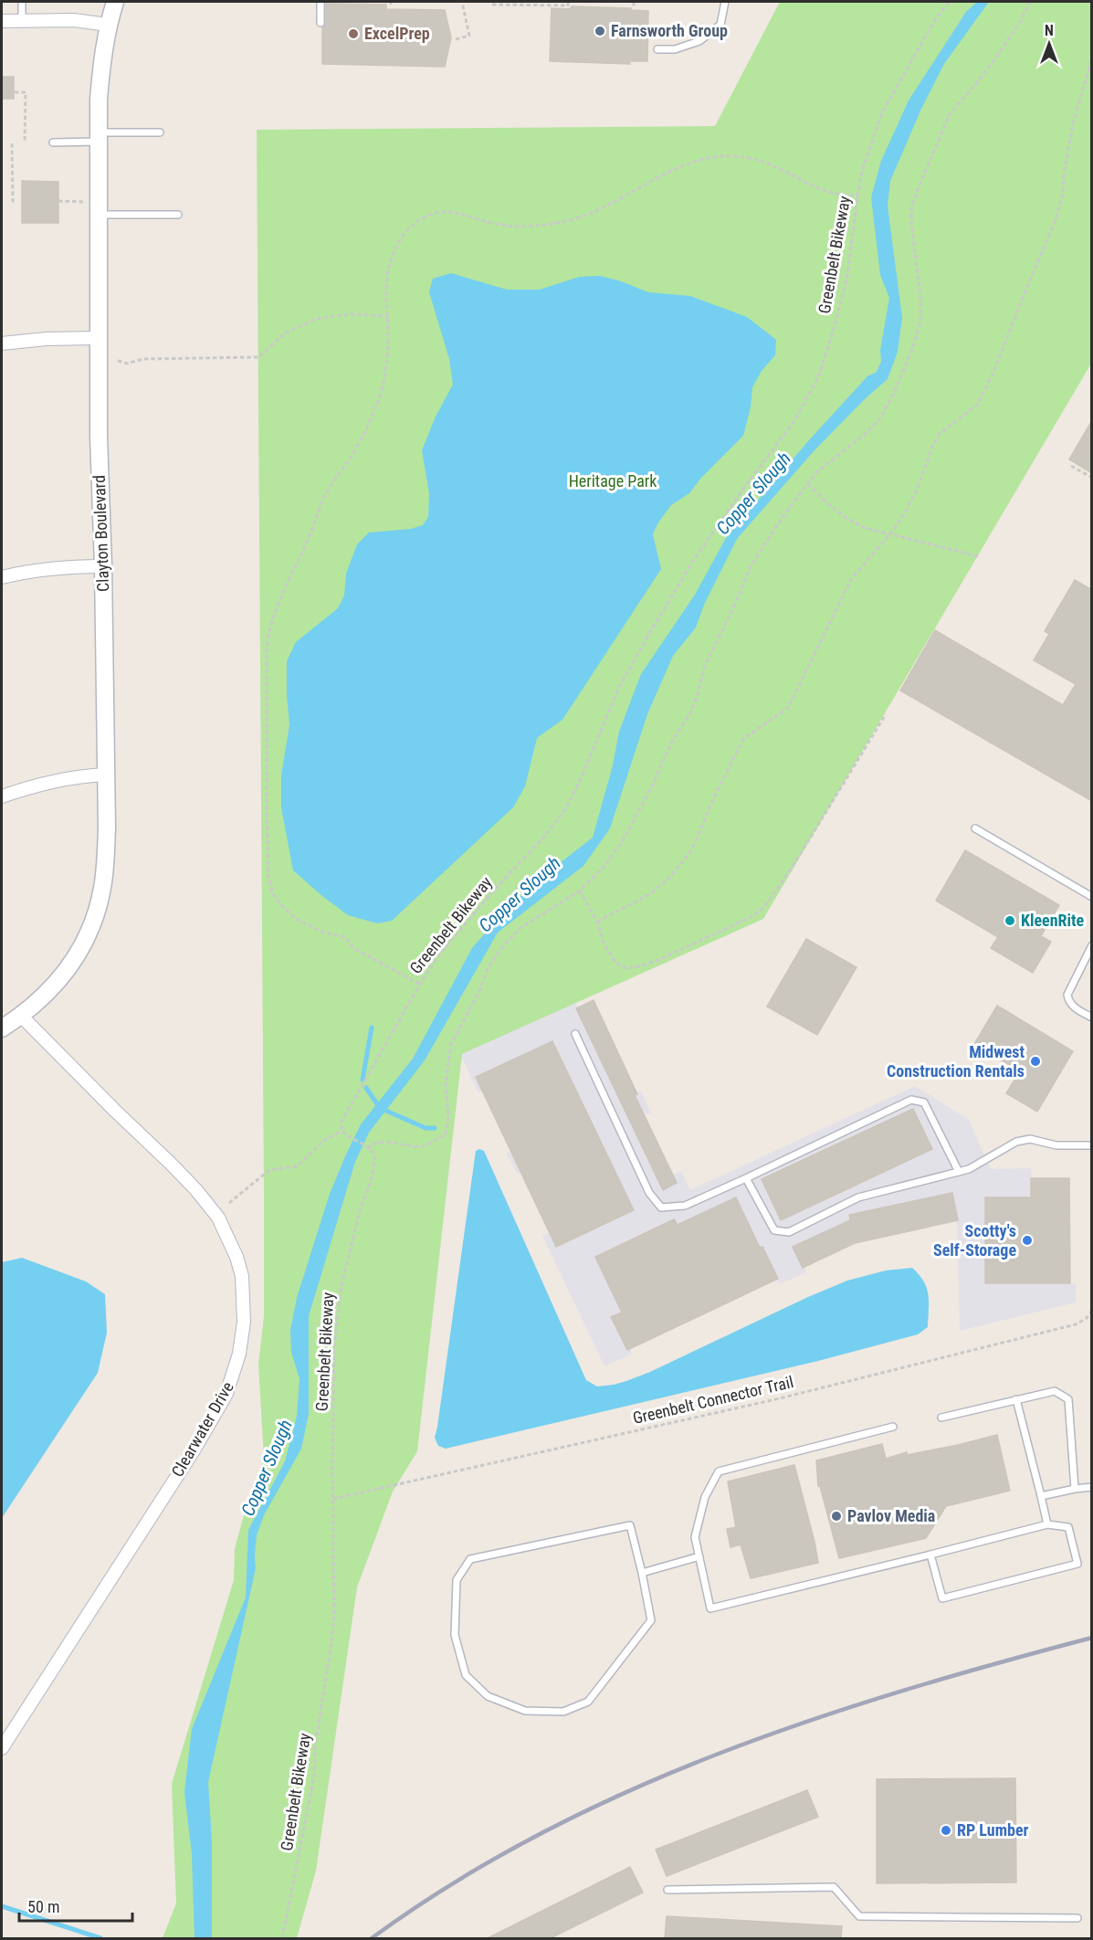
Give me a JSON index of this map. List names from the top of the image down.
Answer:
{
  "streets": {
    "street": ["Clayton Boulevard", "Clearwater Drive"],
    "path": ["Greenbelt Bikeway", "Greenbelt Connector Trail"]
  },
  "crossings": [
    ["Greenbelt Bikeway", "Greenbelt Connector Trail"],
    ["Clayton Boulevard", "Clearwater Drive"]
  ],
  "water": ["Copper Slough"],
  "parks": ["Heritage Park"],
  "places": [
    "Farnsworth Group",
    "ExcelPrep",
    "KleenRite",
    "Midwest Construction Rentals",
    "Scotty's Self-Storage",
    "Pavlov Media",
    "RP Lumber"
  ],
  "scale_bar": "50 m",
  "north": "top"
}
